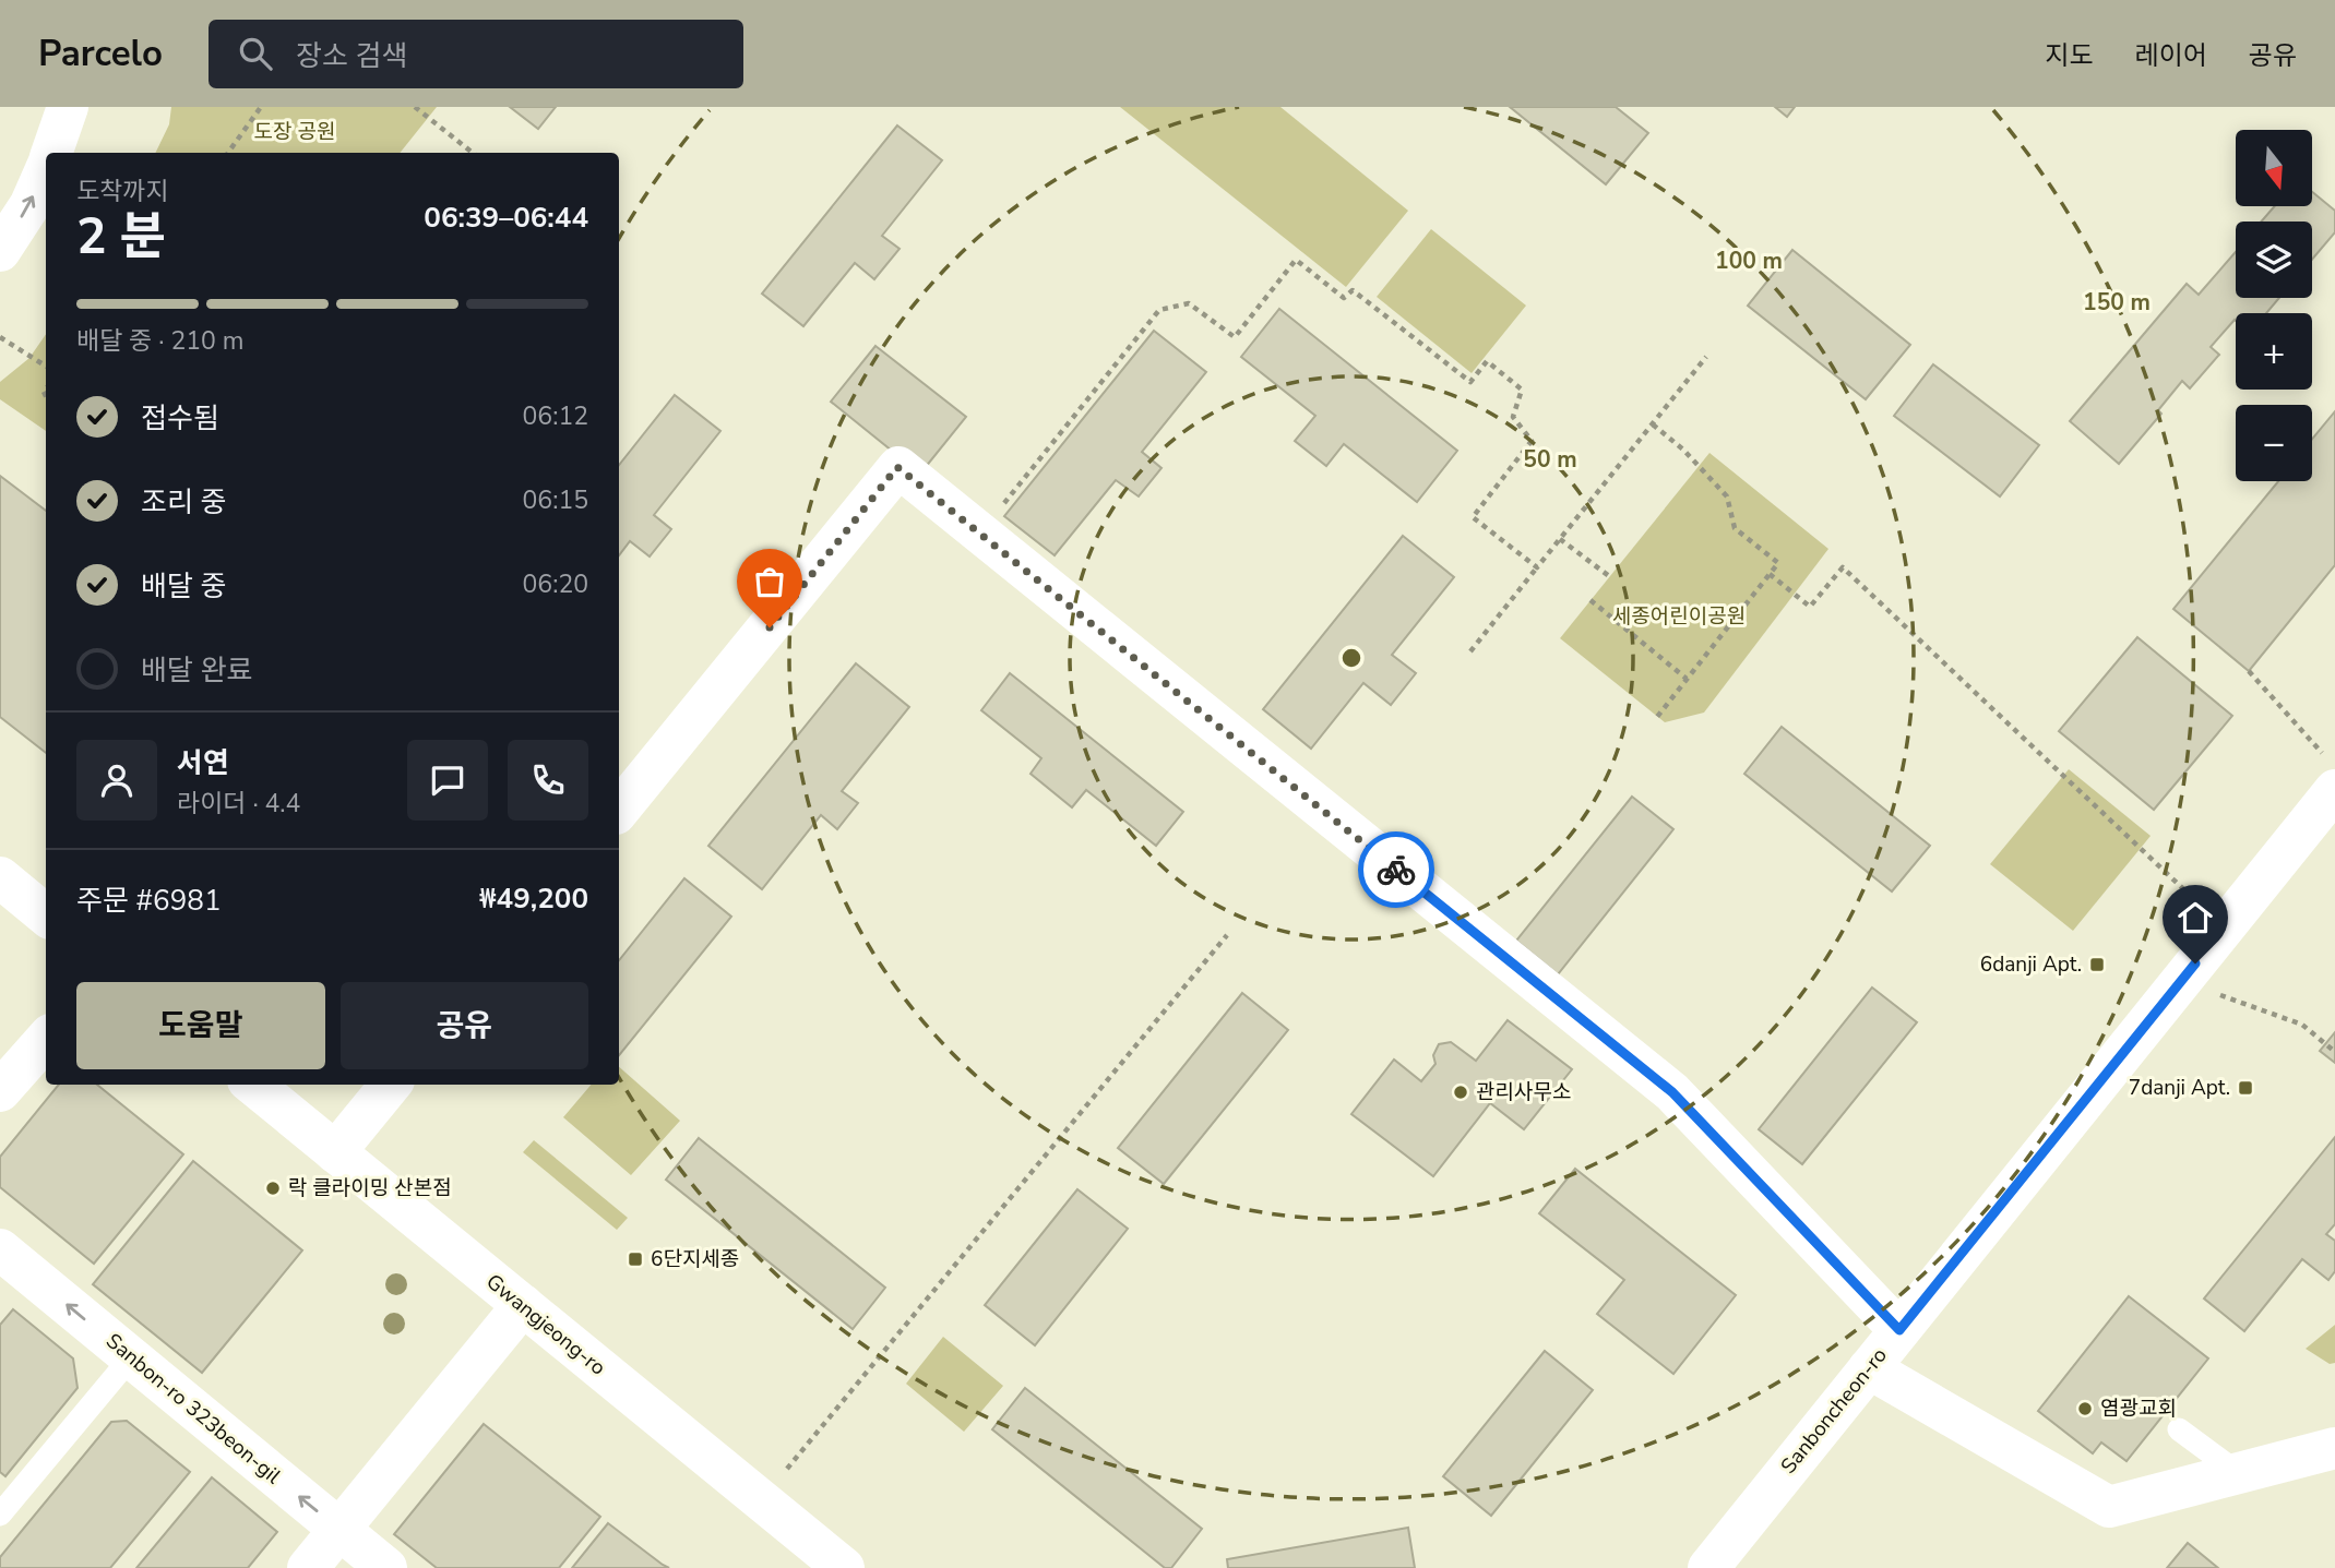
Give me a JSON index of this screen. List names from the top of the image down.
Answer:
{
  "streets": {
    "street": ["Gwangjeong-ro", "Sanbon-ro 323beon-gil", "Sanboncheon-ro"]
  },
  "one_way": ["Sanbon-ro 323beon-gil"],
  "parks": ["도장 공원", "세종어린이공원"],
  "places": {
    "transit": ["6danji Apt.", "7danji Apt.", "6단지세종"],
    "other": ["관리사무소", "락 클라이밍 산본점", "염광교회"]
  },
  "north": "bottom",
  "page": {
    "header": "Parcelo",
    "search": "장소 검색",
    "nav": ["지도", "레이어", "공유"],
    "map_buttons": ["+", "−"],
    "heading": ["2 분", "도착까지", "06:39–06:44"],
    "panel": [
      "서연",
      "라이더 · 4.4",
      "주문 #6981",
      "₩49,200"
    ],
    "bar": "배달 중 · 210 m",
    "list": [
      ["접수됨", "06:12"],
      ["조리 중", "06:15"],
      ["배달 중", "06:20"],
      "배달 완료"
    ],
    "buttons": ["도움말", "공유"]
  },
  "rings": ["100 m", "150 m", "50 m"]
}
